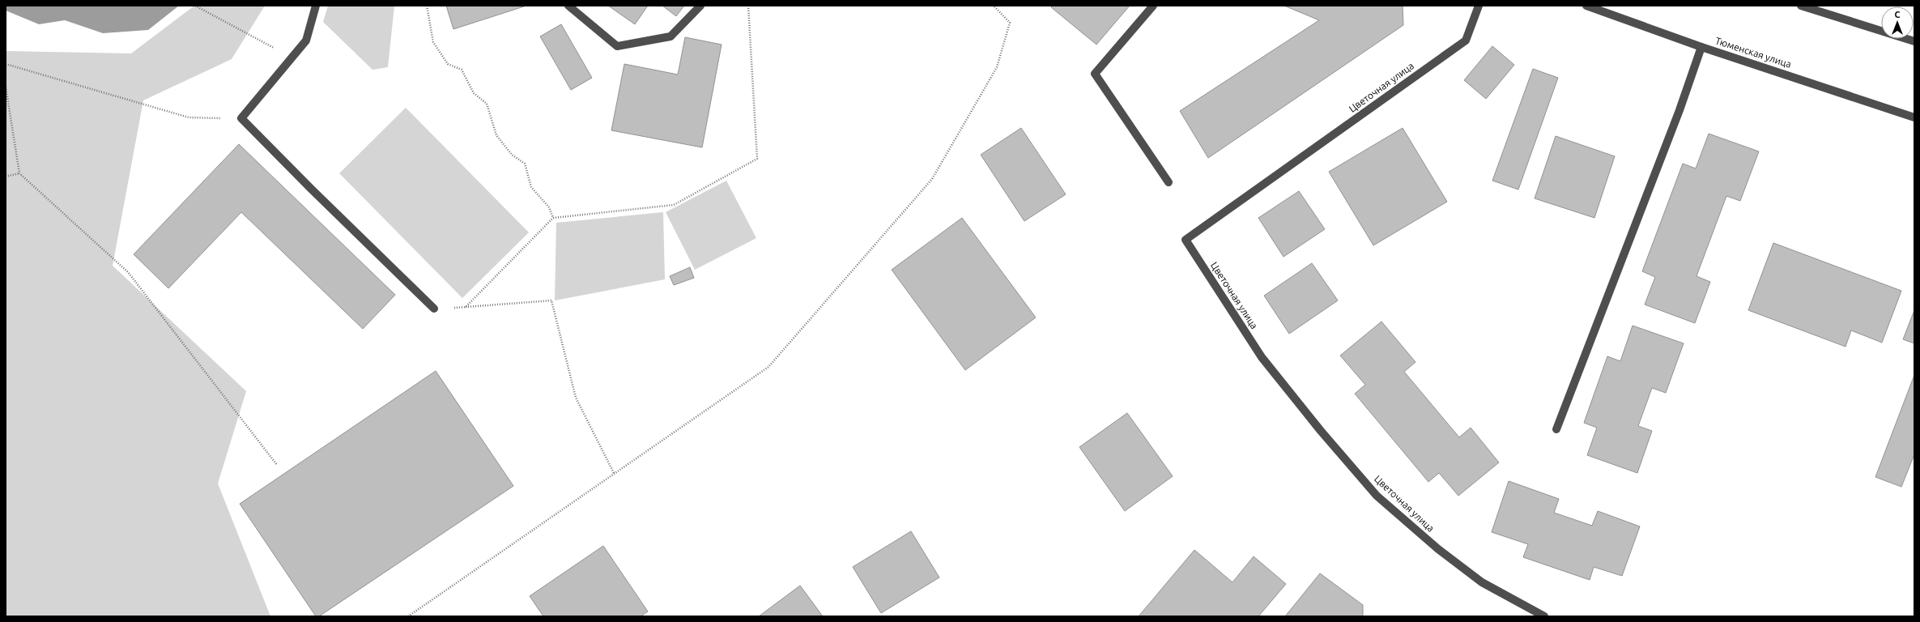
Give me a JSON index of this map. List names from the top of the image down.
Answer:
{
  "streets": {
    "street": ["Тюменская улица", "Цветочная улица"]
  },
  "north": "top"
}
